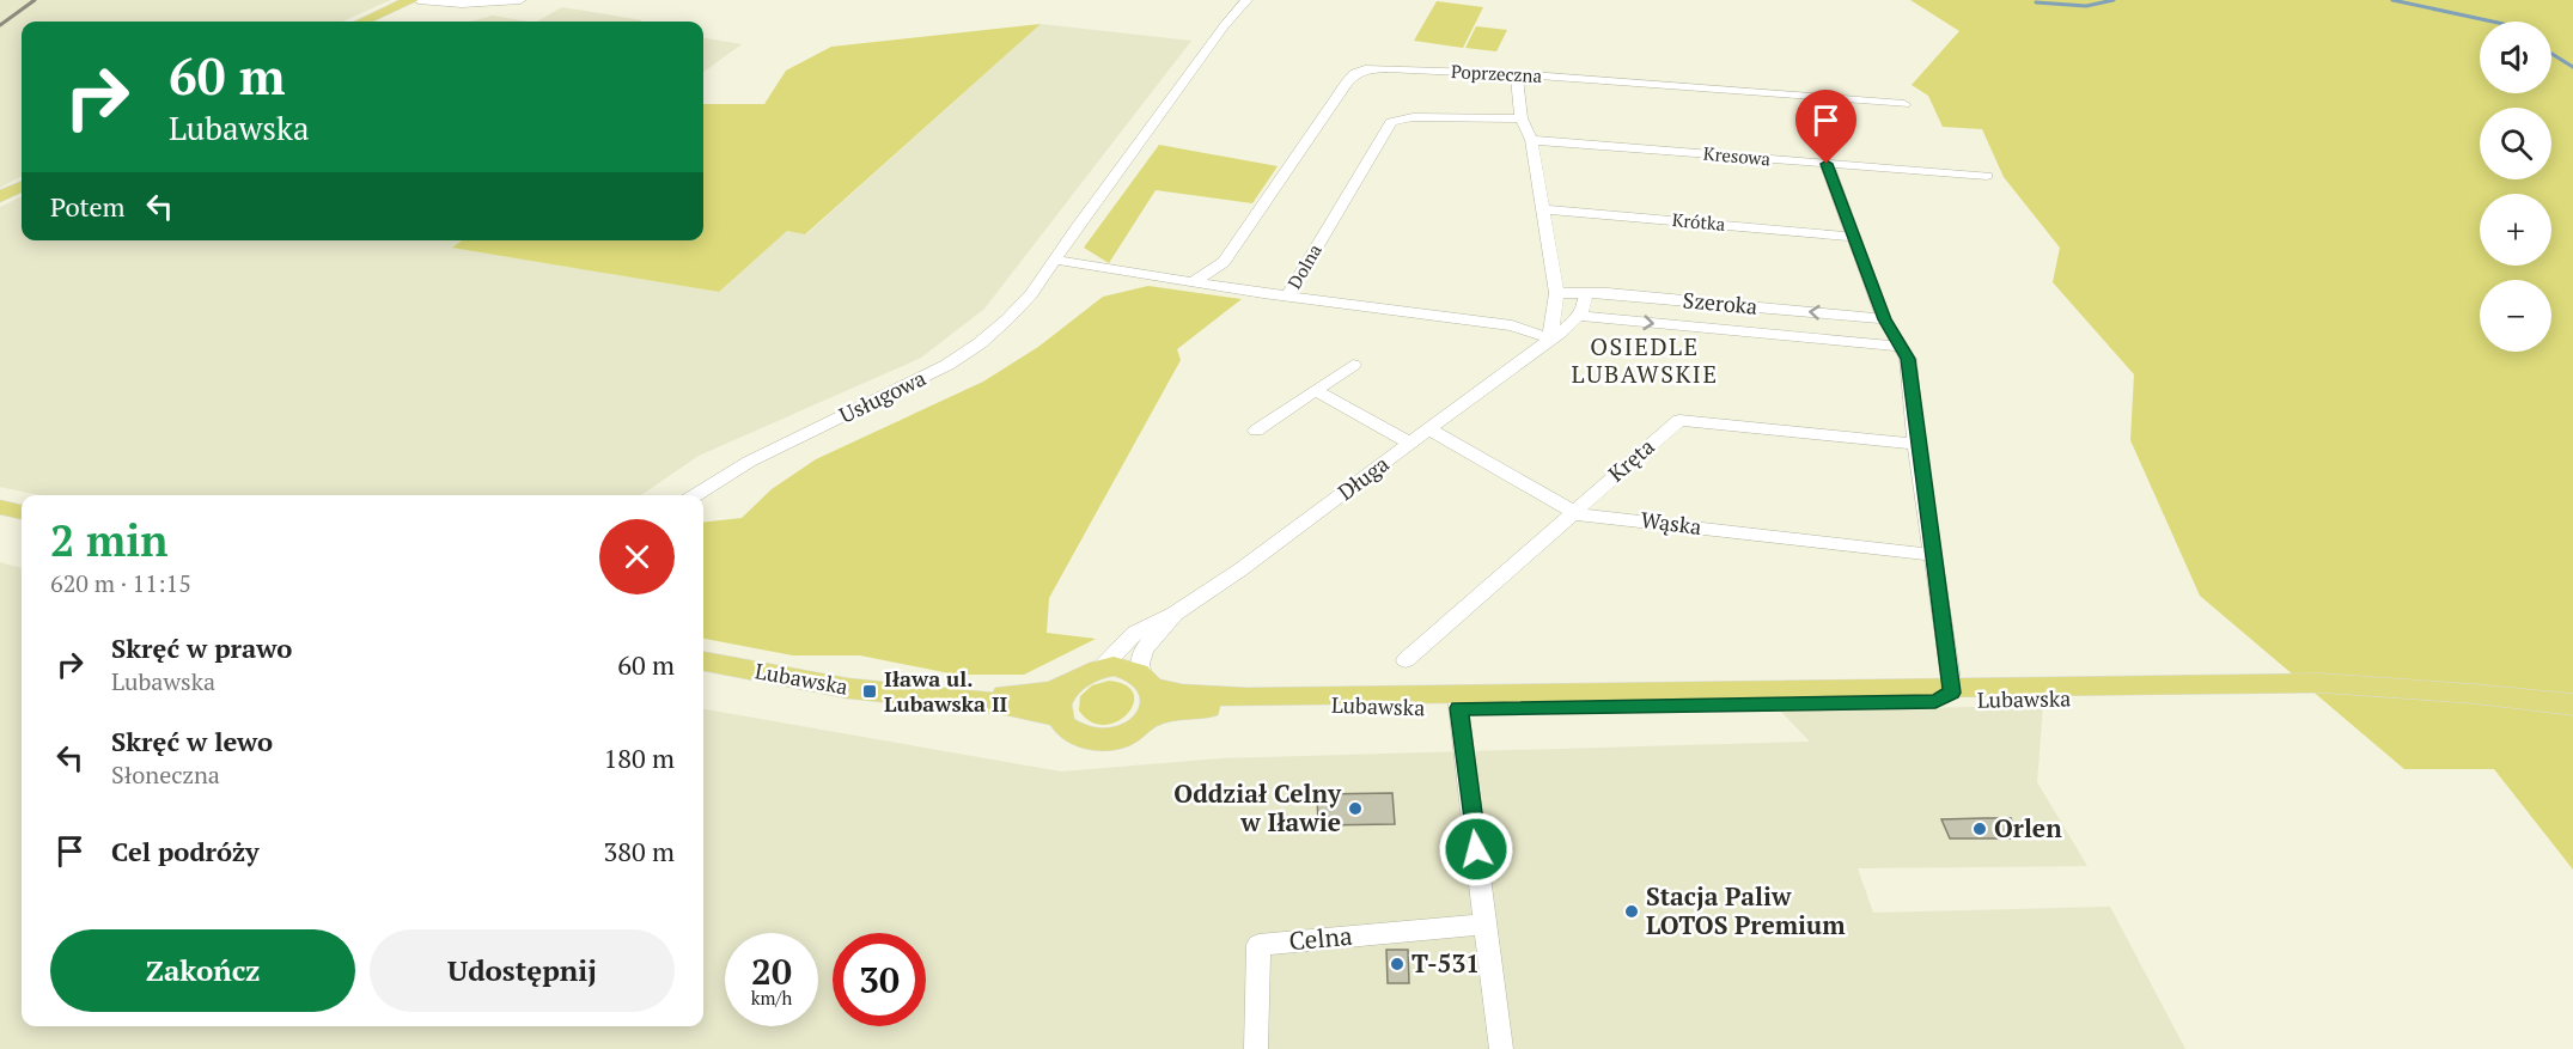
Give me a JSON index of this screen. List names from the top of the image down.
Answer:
{
  "streets": {
    "main road": ["Lubawska"],
    "street": [
      "Poprzeczna",
      "Kresowa",
      "Krótka",
      "Dolna",
      "Szeroka",
      "Usługowa",
      "Kręta",
      "Długa",
      "Wąska",
      "Celna"
    ]
  },
  "crossings": [
    ["Dolna", "Długa"],
    ["Szeroka", "Długa"],
    ["Kręta", "Wąska"],
    ["Długa", "Wąska"],
    ["Długa", "Lubawska"]
  ],
  "districts": ["OSIEDLE LUBAWSKIE"],
  "places": {
    "transit": ["Iława ul. Lubawska II"],
    "other": [
      "Oddział Celny w Iławie",
      "Orlen",
      "Stacja Paliw LOTOS Premium",
      "T-531"
    ]
  },
  "page": {
    "map_buttons": ["+", "−"],
    "turn": ["60 m", "Lubawska"],
    "then": "Potem",
    "heading": ["2 min", "620 m · 11:15"],
    "list": [
      {
        "name": "Skręć w prawo",
        "note": "Lubawska",
        "value": "60 m"
      },
      {
        "name": "Skręć w lewo",
        "note": "Słoneczna",
        "value": "180 m"
      },
      {
        "name": "Cel podróży",
        "value": "380 m"
      }
    ],
    "buttons": ["Zakończ", "Udostępnij"],
    "speed": "20 km/h",
    "limit": "30"
  }
}
